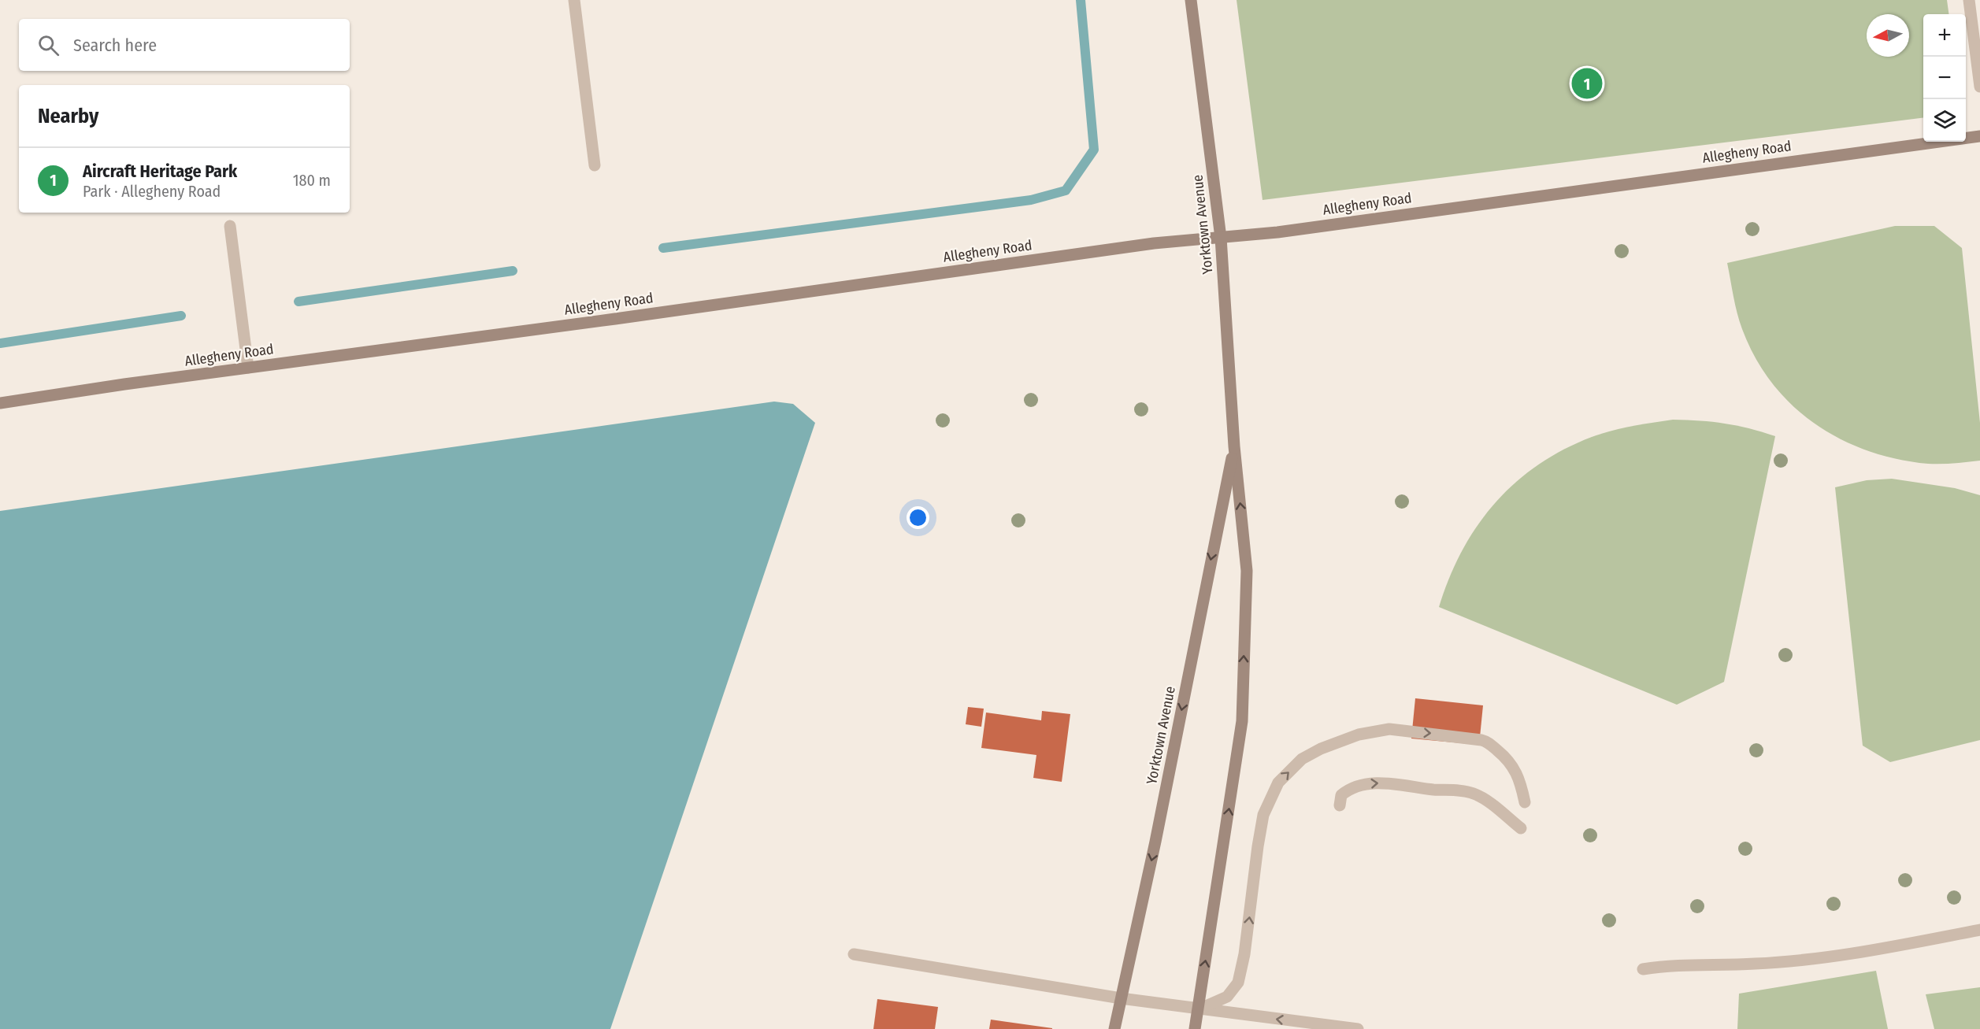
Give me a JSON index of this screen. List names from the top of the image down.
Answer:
{
  "streets": {
    "street": ["Allegheny Road", "Yorktown Avenue"]
  },
  "crossings": [
    ["Allegheny Road", "Yorktown Avenue"]
  ],
  "north": "left",
  "page": {
    "map_buttons": ["+", "−"],
    "search": "Search here",
    "pins": "1",
    "heading": "Nearby",
    "list": [
      {
        "mark": "1",
        "name": "Aircraft Heritage Park",
        "note": "Park · Allegheny Road",
        "value": "180 m"
      }
    ]
  }
}
